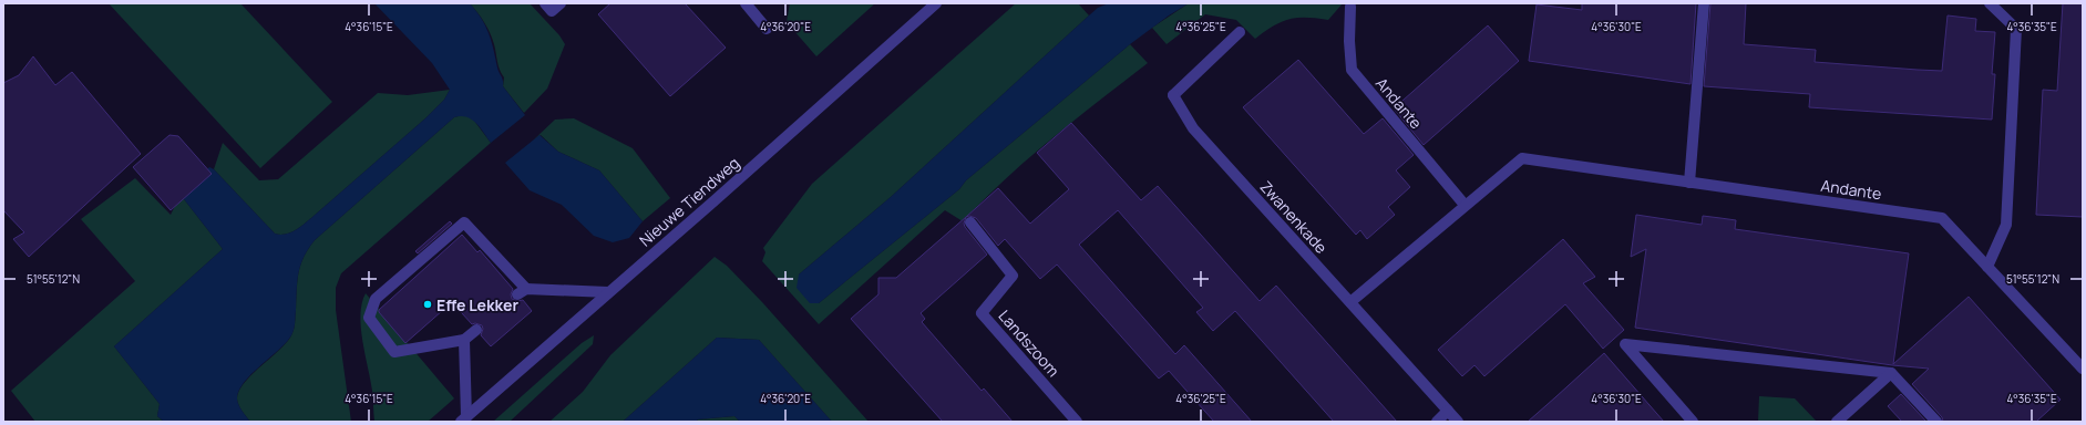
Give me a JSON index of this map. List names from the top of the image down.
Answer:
{
  "streets": {
    "street": [
      "Andante",
      "Nieuwe Tiendweg",
      "Zwanenkade",
      "Landszoom"
    ]
  },
  "crossings": [
    ["Andante", "Zwanenkade"]
  ],
  "places": ["Effe Lekker"],
  "coordinates": [
    "4°36'15\"E",
    "4°36'20\"E",
    "4°36'25\"E",
    "4°36'30\"E",
    "4°36'35\"E",
    "51°55'12\"N"
  ]
}
